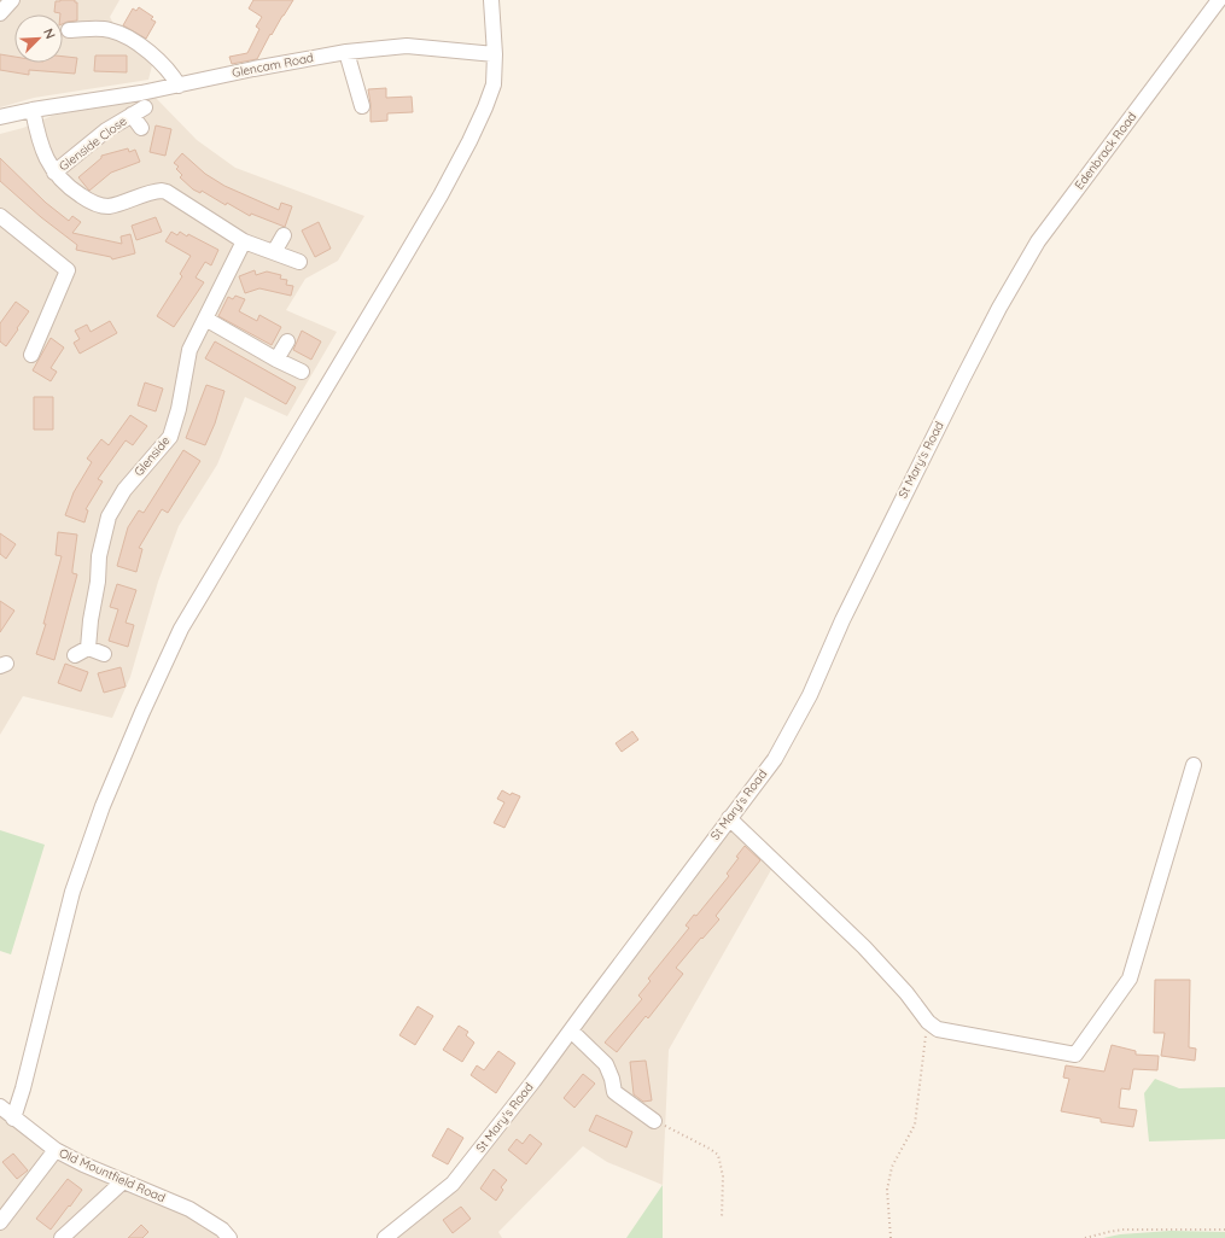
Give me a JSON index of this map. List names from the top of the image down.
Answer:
{
  "streets": {
    "street": [
      "Glencam Road",
      "Glenside Close",
      "Edenbrack Road",
      "Glenside",
      "St Mary's Road",
      "Old Mountfield Road"
    ]
  },
  "crossings": [
    ["Edenbrack Road", "St Mary's Road"]
  ],
  "north": "top right"
}
